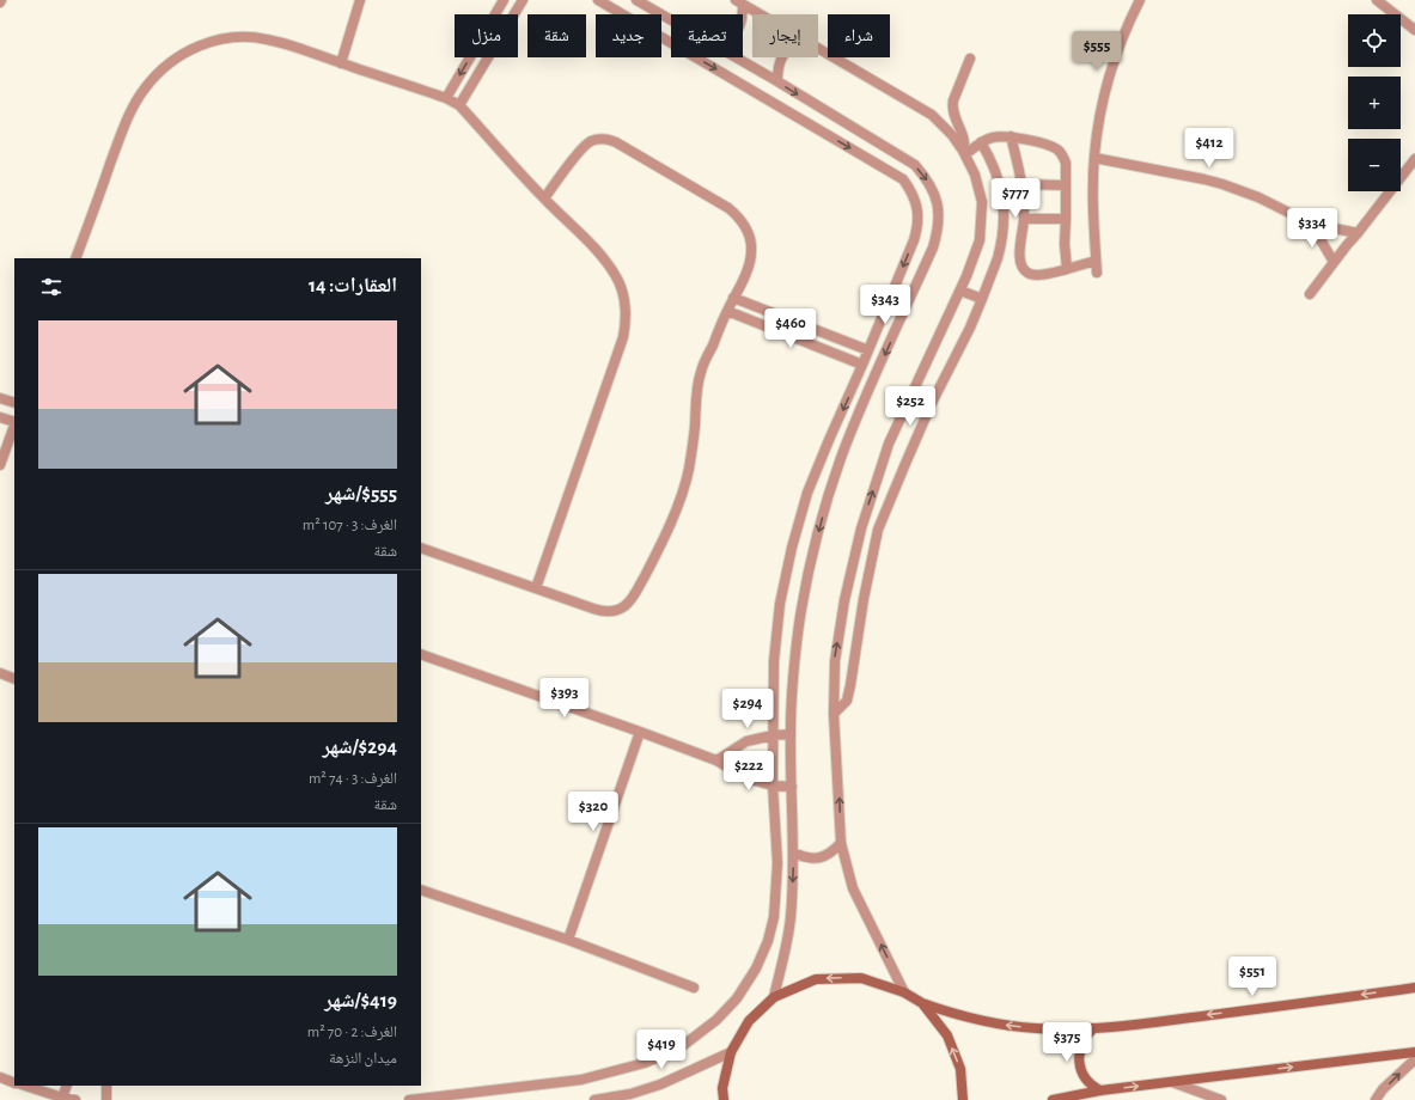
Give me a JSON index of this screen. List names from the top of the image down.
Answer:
{
  "page": {
    "map_buttons": ["+", "−"],
    "chip": [
      "شراء",
      "إيجار",
      "تصفية",
      "جديد",
      "شقة",
      "منزل"
    ],
    "price": [
      "$555",
      "$412",
      "$777",
      "$334",
      "$343",
      "$460",
      "$252",
      "$393",
      "$294",
      "$222",
      "$320",
      "$551",
      "$375",
      "$419"
    ],
    "heading": "العقارات: 14",
    "list": [
      {
        "name": "$555/شهر",
        "note": "الغرف: 3 · 107 m² · شقة"
      },
      {
        "name": "$294/شهر",
        "note": "الغرف: 3 · 74 m² · شقة"
      },
      {
        "name": "$419/شهر",
        "note": "الغرف: 2 · 70 m² · ميدان النزهة"
      }
    ]
  }
}
